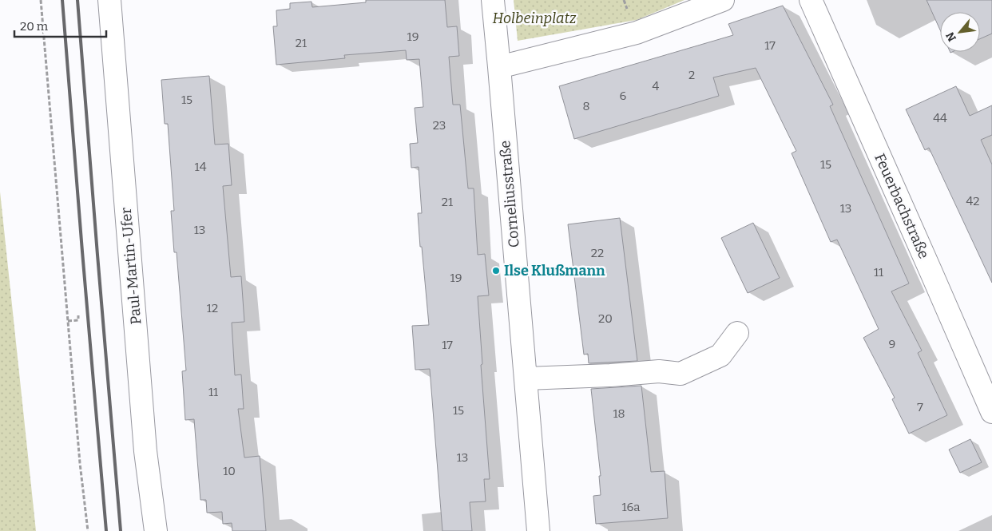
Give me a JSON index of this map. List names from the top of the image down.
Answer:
{
  "streets": {
    "street": ["Corneliusstraße", "Feuerbachstraße", "Paul-Martin-Ufer"]
  },
  "parks": ["Holbeinplatz"],
  "places": ["Ilse Klußmann"],
  "house_numbers": [
    "19",
    "21",
    "17",
    "2",
    "4",
    "6",
    "15",
    "8",
    "44",
    "23",
    "15",
    "14",
    "42",
    "21",
    "13",
    "13",
    "22",
    "11",
    "19",
    "12",
    "20",
    "9",
    "17",
    "11",
    "7",
    "15",
    "18",
    "13",
    "10",
    "16a"
  ],
  "scale_bar": "20 m",
  "north": "bottom left"
}
